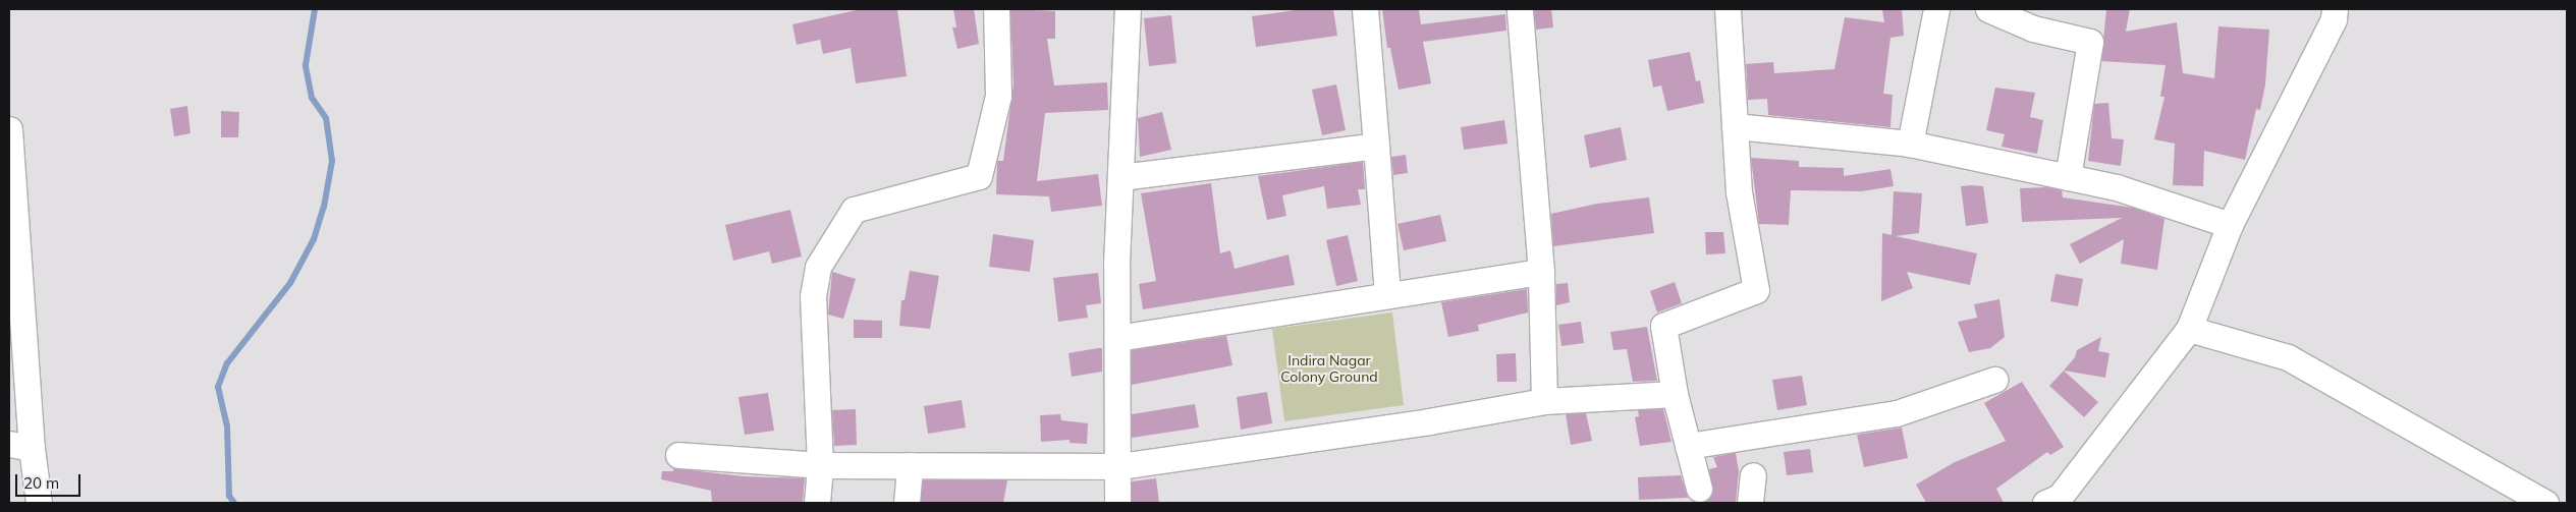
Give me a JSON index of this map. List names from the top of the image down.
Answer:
{
  "parks": ["Indira Nagar Colony Ground"],
  "scale_bar": "20 m"
}
